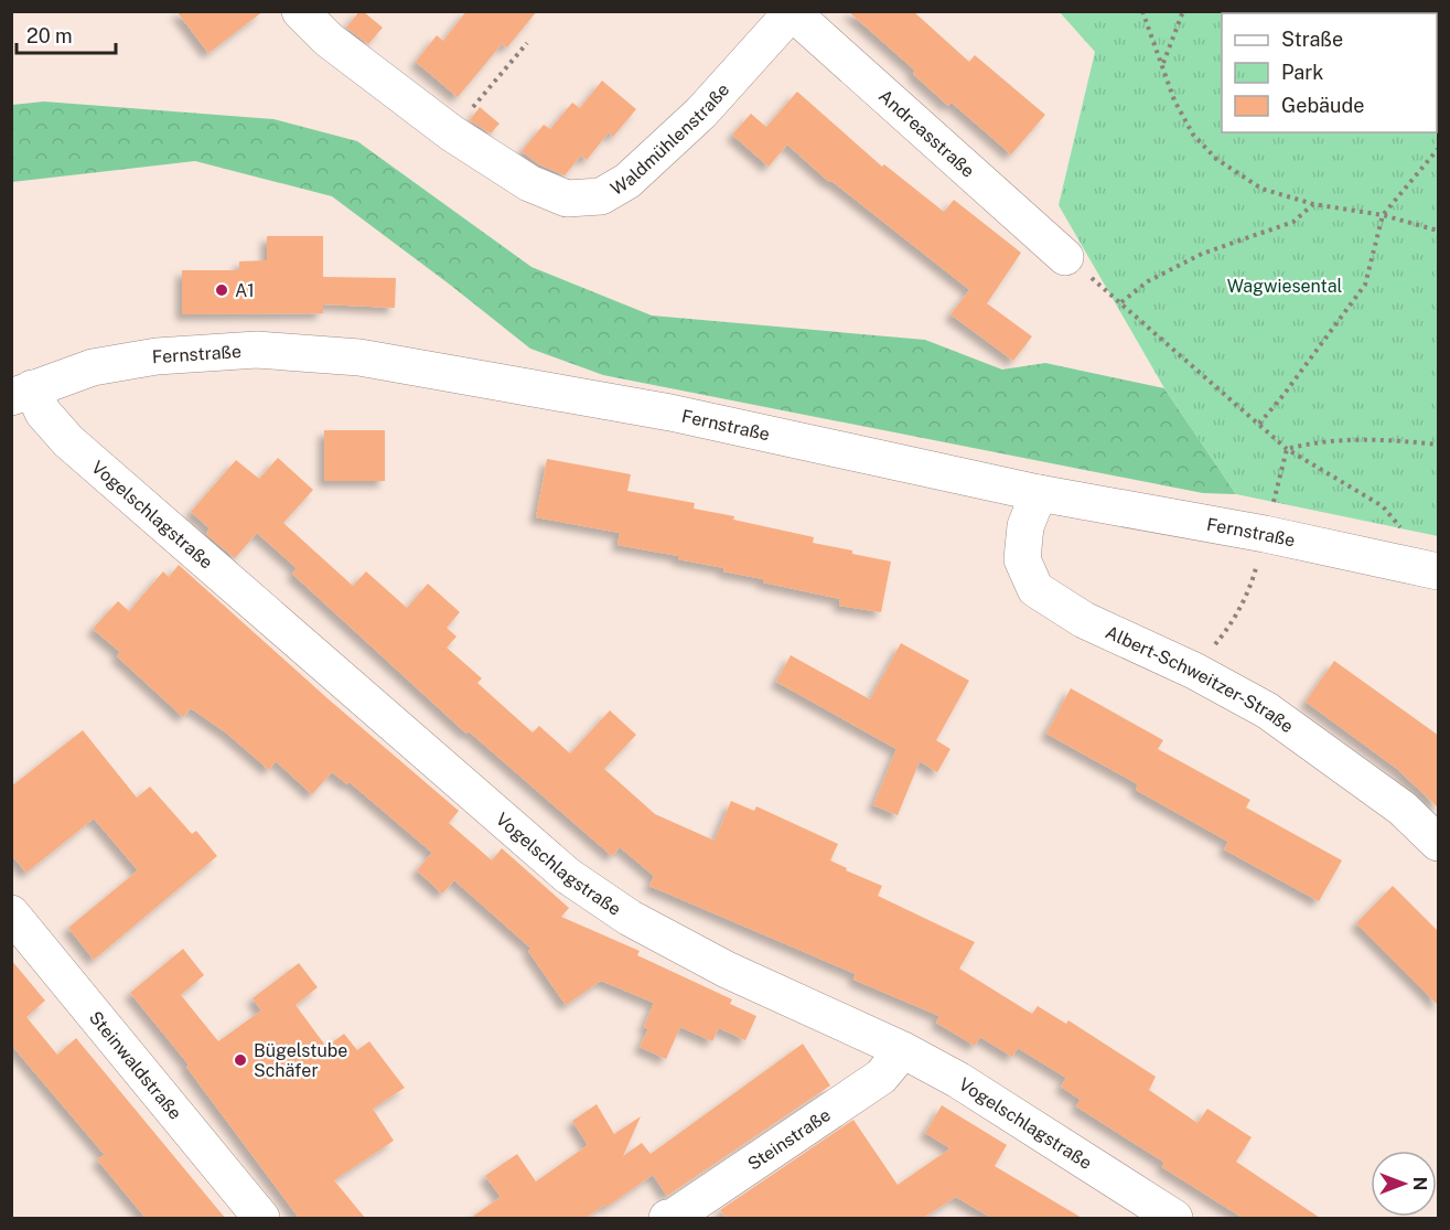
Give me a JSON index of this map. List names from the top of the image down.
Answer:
{
  "streets": {
    "street": [
      "Andreasstraße",
      "Waldmühlenstraße",
      "Fernstraße",
      "Vogelschlagstraße",
      "Albert-Schweitzer-Straße",
      "Steinwaldstraße",
      "Steinstraße"
    ]
  },
  "crossings": [
    ["Andreasstraße", "Waldmühlenstraße"],
    ["Fernstraße", "Vogelschlagstraße"],
    ["Fernstraße", "Albert-Schweitzer-Straße"],
    ["Vogelschlagstraße", "Steinstraße"]
  ],
  "parks": ["Wagwiesental"],
  "places": ["A1", "Bügelstube Schäfer"],
  "legend": ["Straße", "Park", "Gebäude"],
  "scale_bar": "20 m",
  "north": "right"
}
